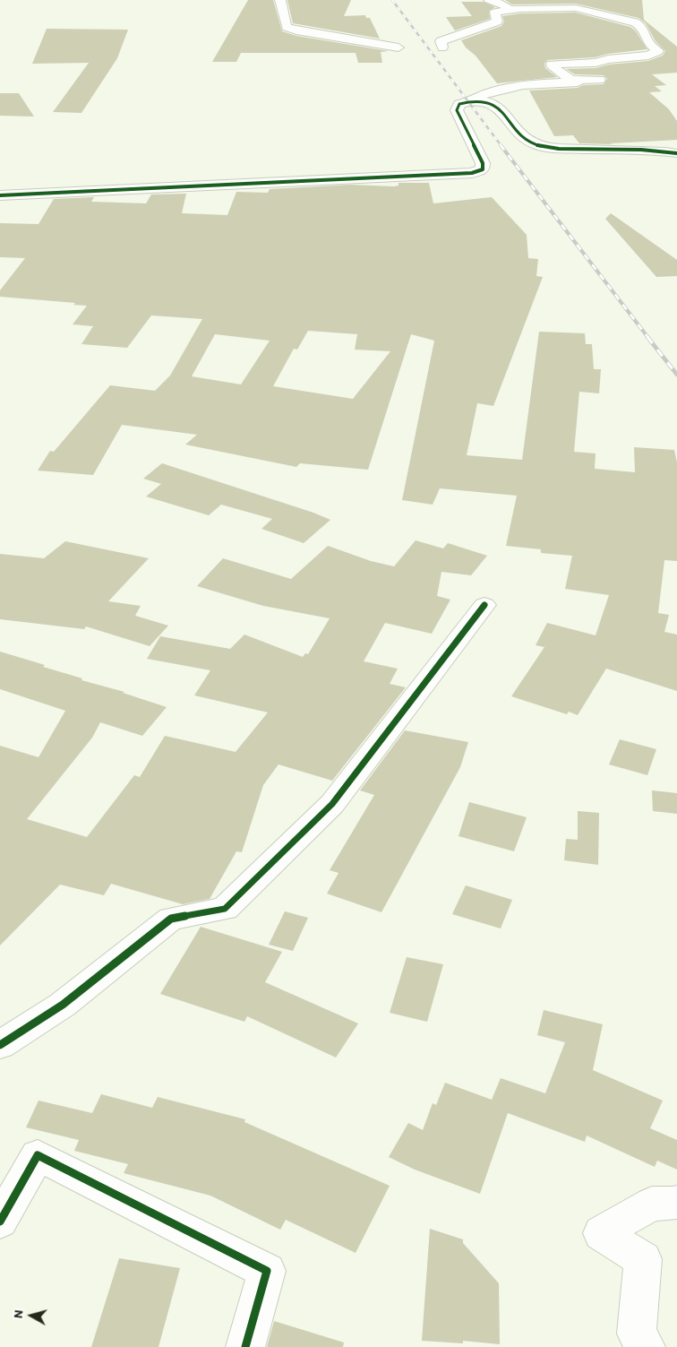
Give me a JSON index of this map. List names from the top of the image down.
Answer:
{
  "north": "left"
}
